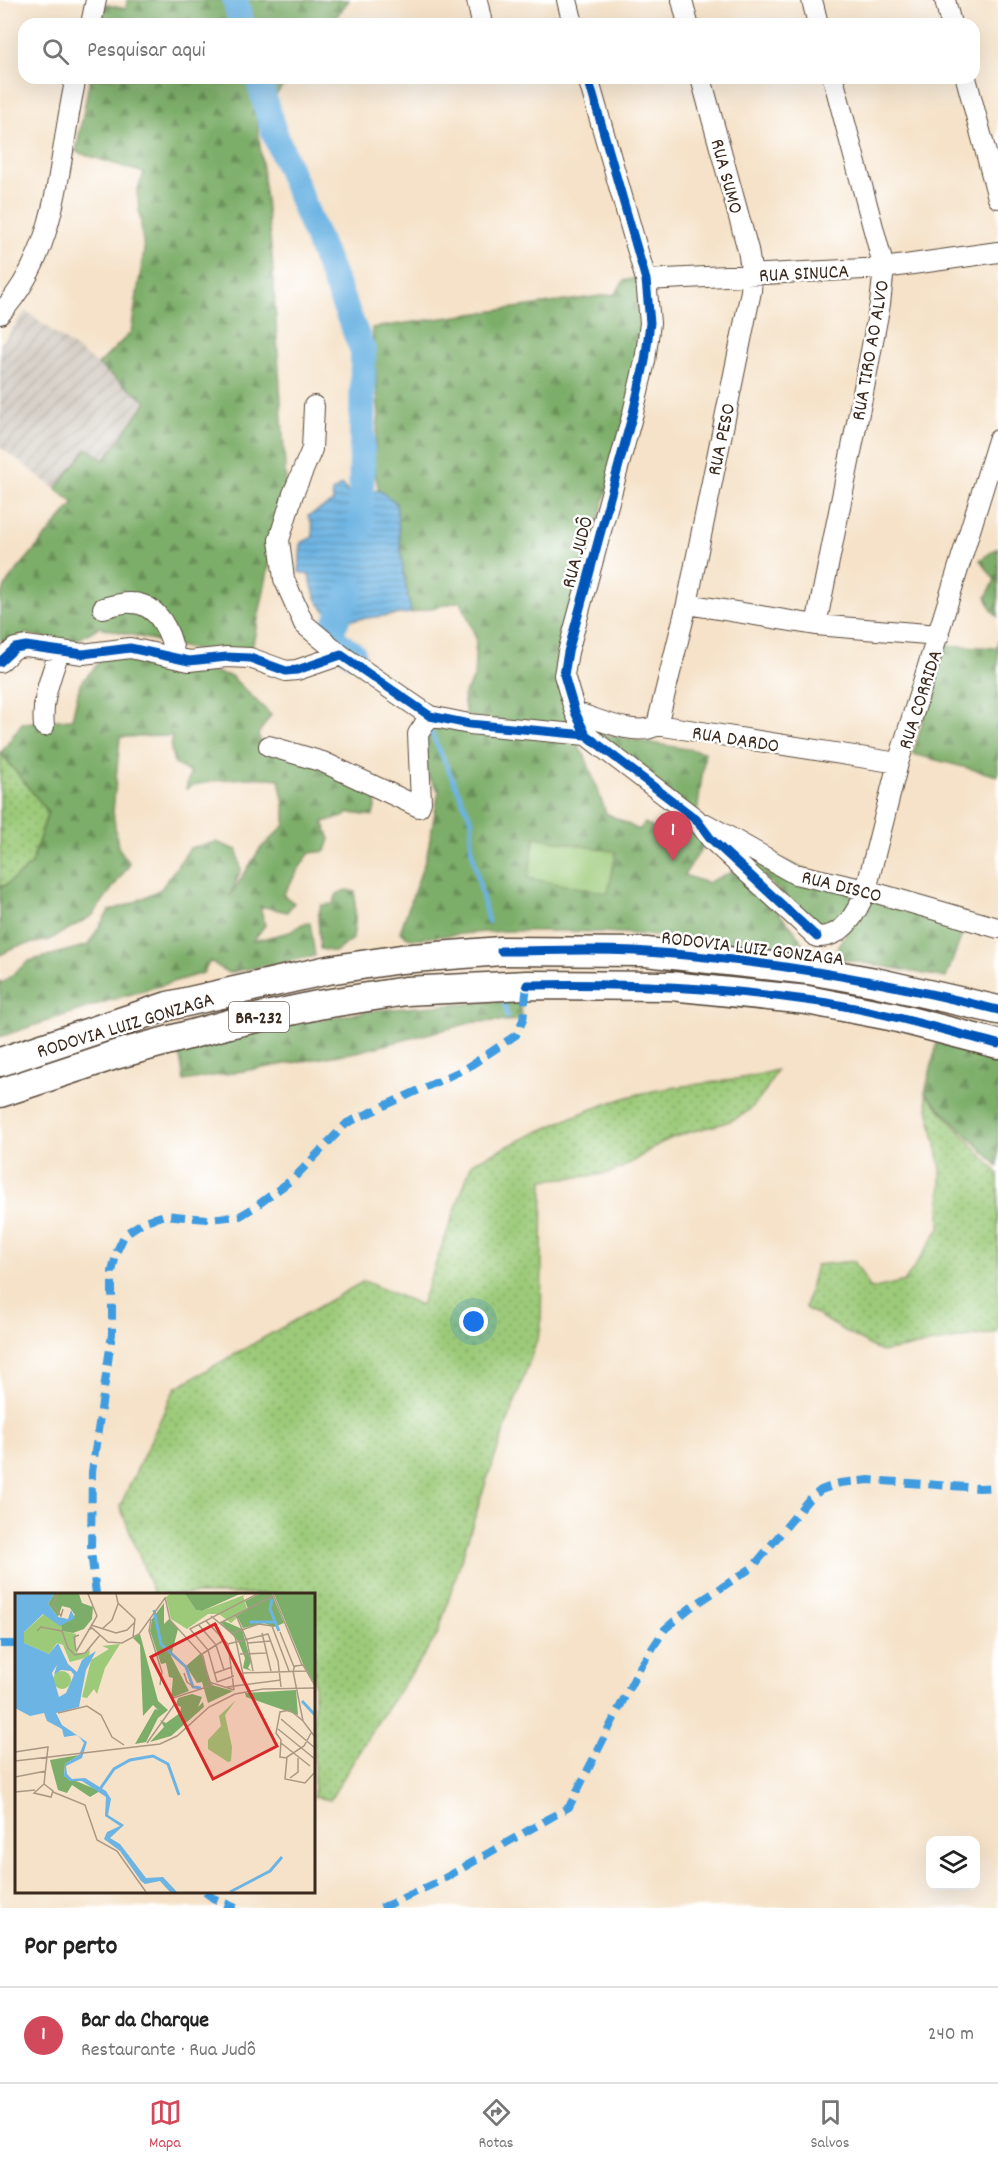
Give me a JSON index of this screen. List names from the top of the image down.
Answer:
{
  "streets": {
    "highway": ["RODOVIA LUIZ GONZAGA", "BR-232"],
    "street": [
      "RUA SUMO",
      "RUA SINUCA",
      "RUA TIRO AO ALVO",
      "RUA PESO",
      "RUA JUDÔ",
      "RUA CORRIDA",
      "RUA DARDO",
      "RUA DISCO"
    ]
  },
  "crossings": [
    ["RUA SUMO", "RUA SINUCA"],
    ["RUA SUMO", "RUA PESO"],
    ["RUA SINUCA", "RUA TIRO AO ALVO"],
    ["RUA SINUCA", "RUA PESO"],
    ["RUA SINUCA", "RUA JUDÔ"],
    ["RUA PESO", "RUA DARDO"],
    ["RUA JUDÔ", "RUA CORRIDA"],
    ["RUA JUDÔ", "RUA DARDO"],
    ["RUA JUDÔ", "RUA DISCO"],
    ["RUA CORRIDA", "RUA DARDO"],
    ["RUA CORRIDA", "RUA DISCO"]
  ],
  "page": {
    "search": "Pesquisar aqui",
    "pins": "1",
    "heading": "Por perto",
    "list": [
      {
        "mark": "1",
        "name": "Bar da Charque",
        "note": "Restaurante · Rua Judô",
        "value": "240 m"
      }
    ],
    "nav": ["Mapa", "Rotas", "Salvos"]
  }
}
